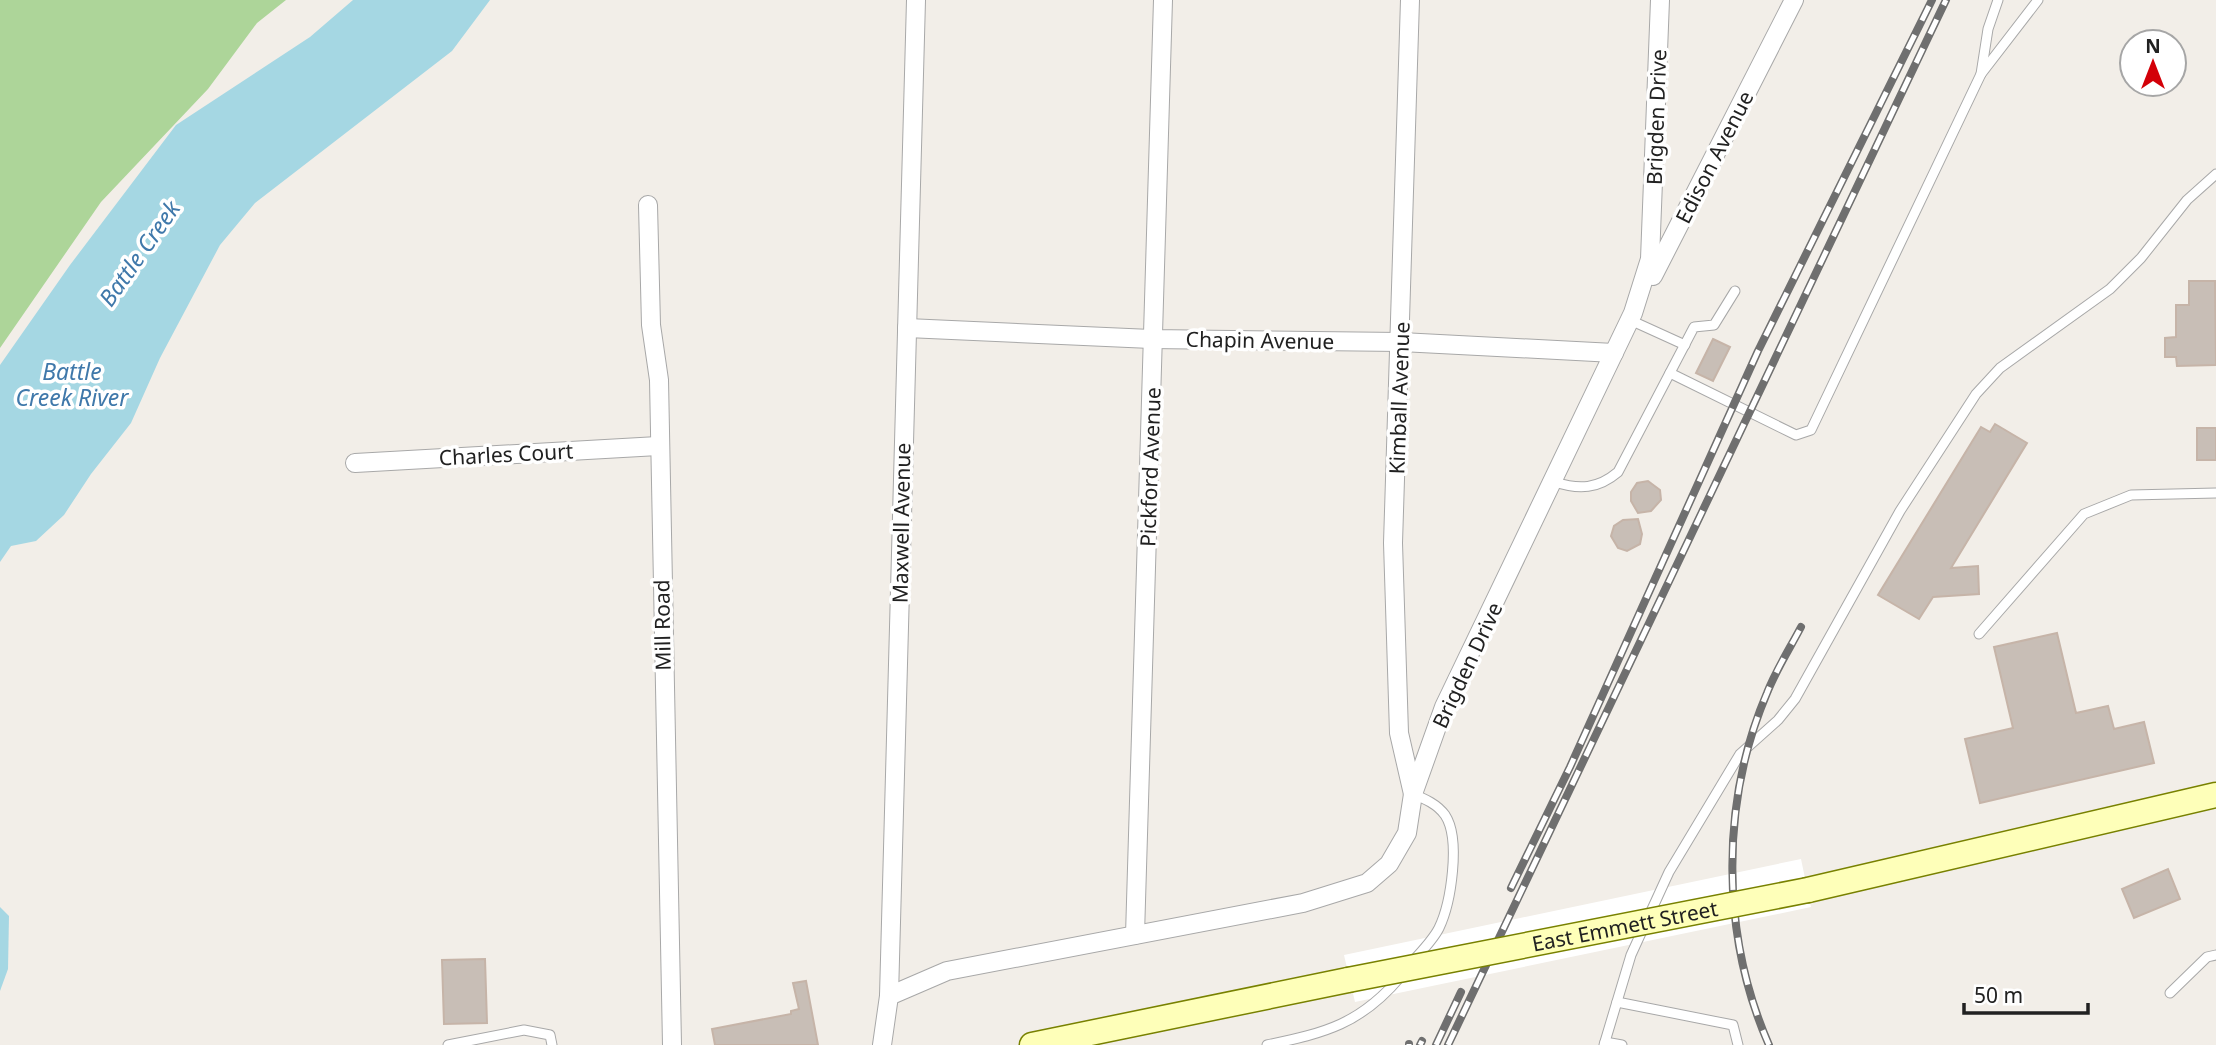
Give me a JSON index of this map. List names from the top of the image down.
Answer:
{
  "streets": {
    "street": [
      "Brigden Drive",
      "Edison Avenue",
      "Chapin Avenue",
      "Kimball Avenue",
      "Charles Court",
      "Pickford Avenue",
      "Maxwell Avenue",
      "Mill Road",
      "East Emmett Street"
    ]
  },
  "crossings": [
    ["Brigden Drive", "Edison Avenue"],
    ["Brigden Drive", "Chapin Avenue"],
    ["Brigden Drive", "Kimball Avenue"],
    ["Brigden Drive", "Pickford Avenue"],
    ["Brigden Drive", "Maxwell Avenue"],
    ["Chapin Avenue", "Kimball Avenue"],
    ["Chapin Avenue", "Pickford Avenue"],
    ["Chapin Avenue", "Maxwell Avenue"],
    ["Charles Court", "Mill Road"]
  ],
  "water": ["Battle Creek", "Battle Creek River"],
  "scale_bar": "50 m",
  "north": "top"
}
